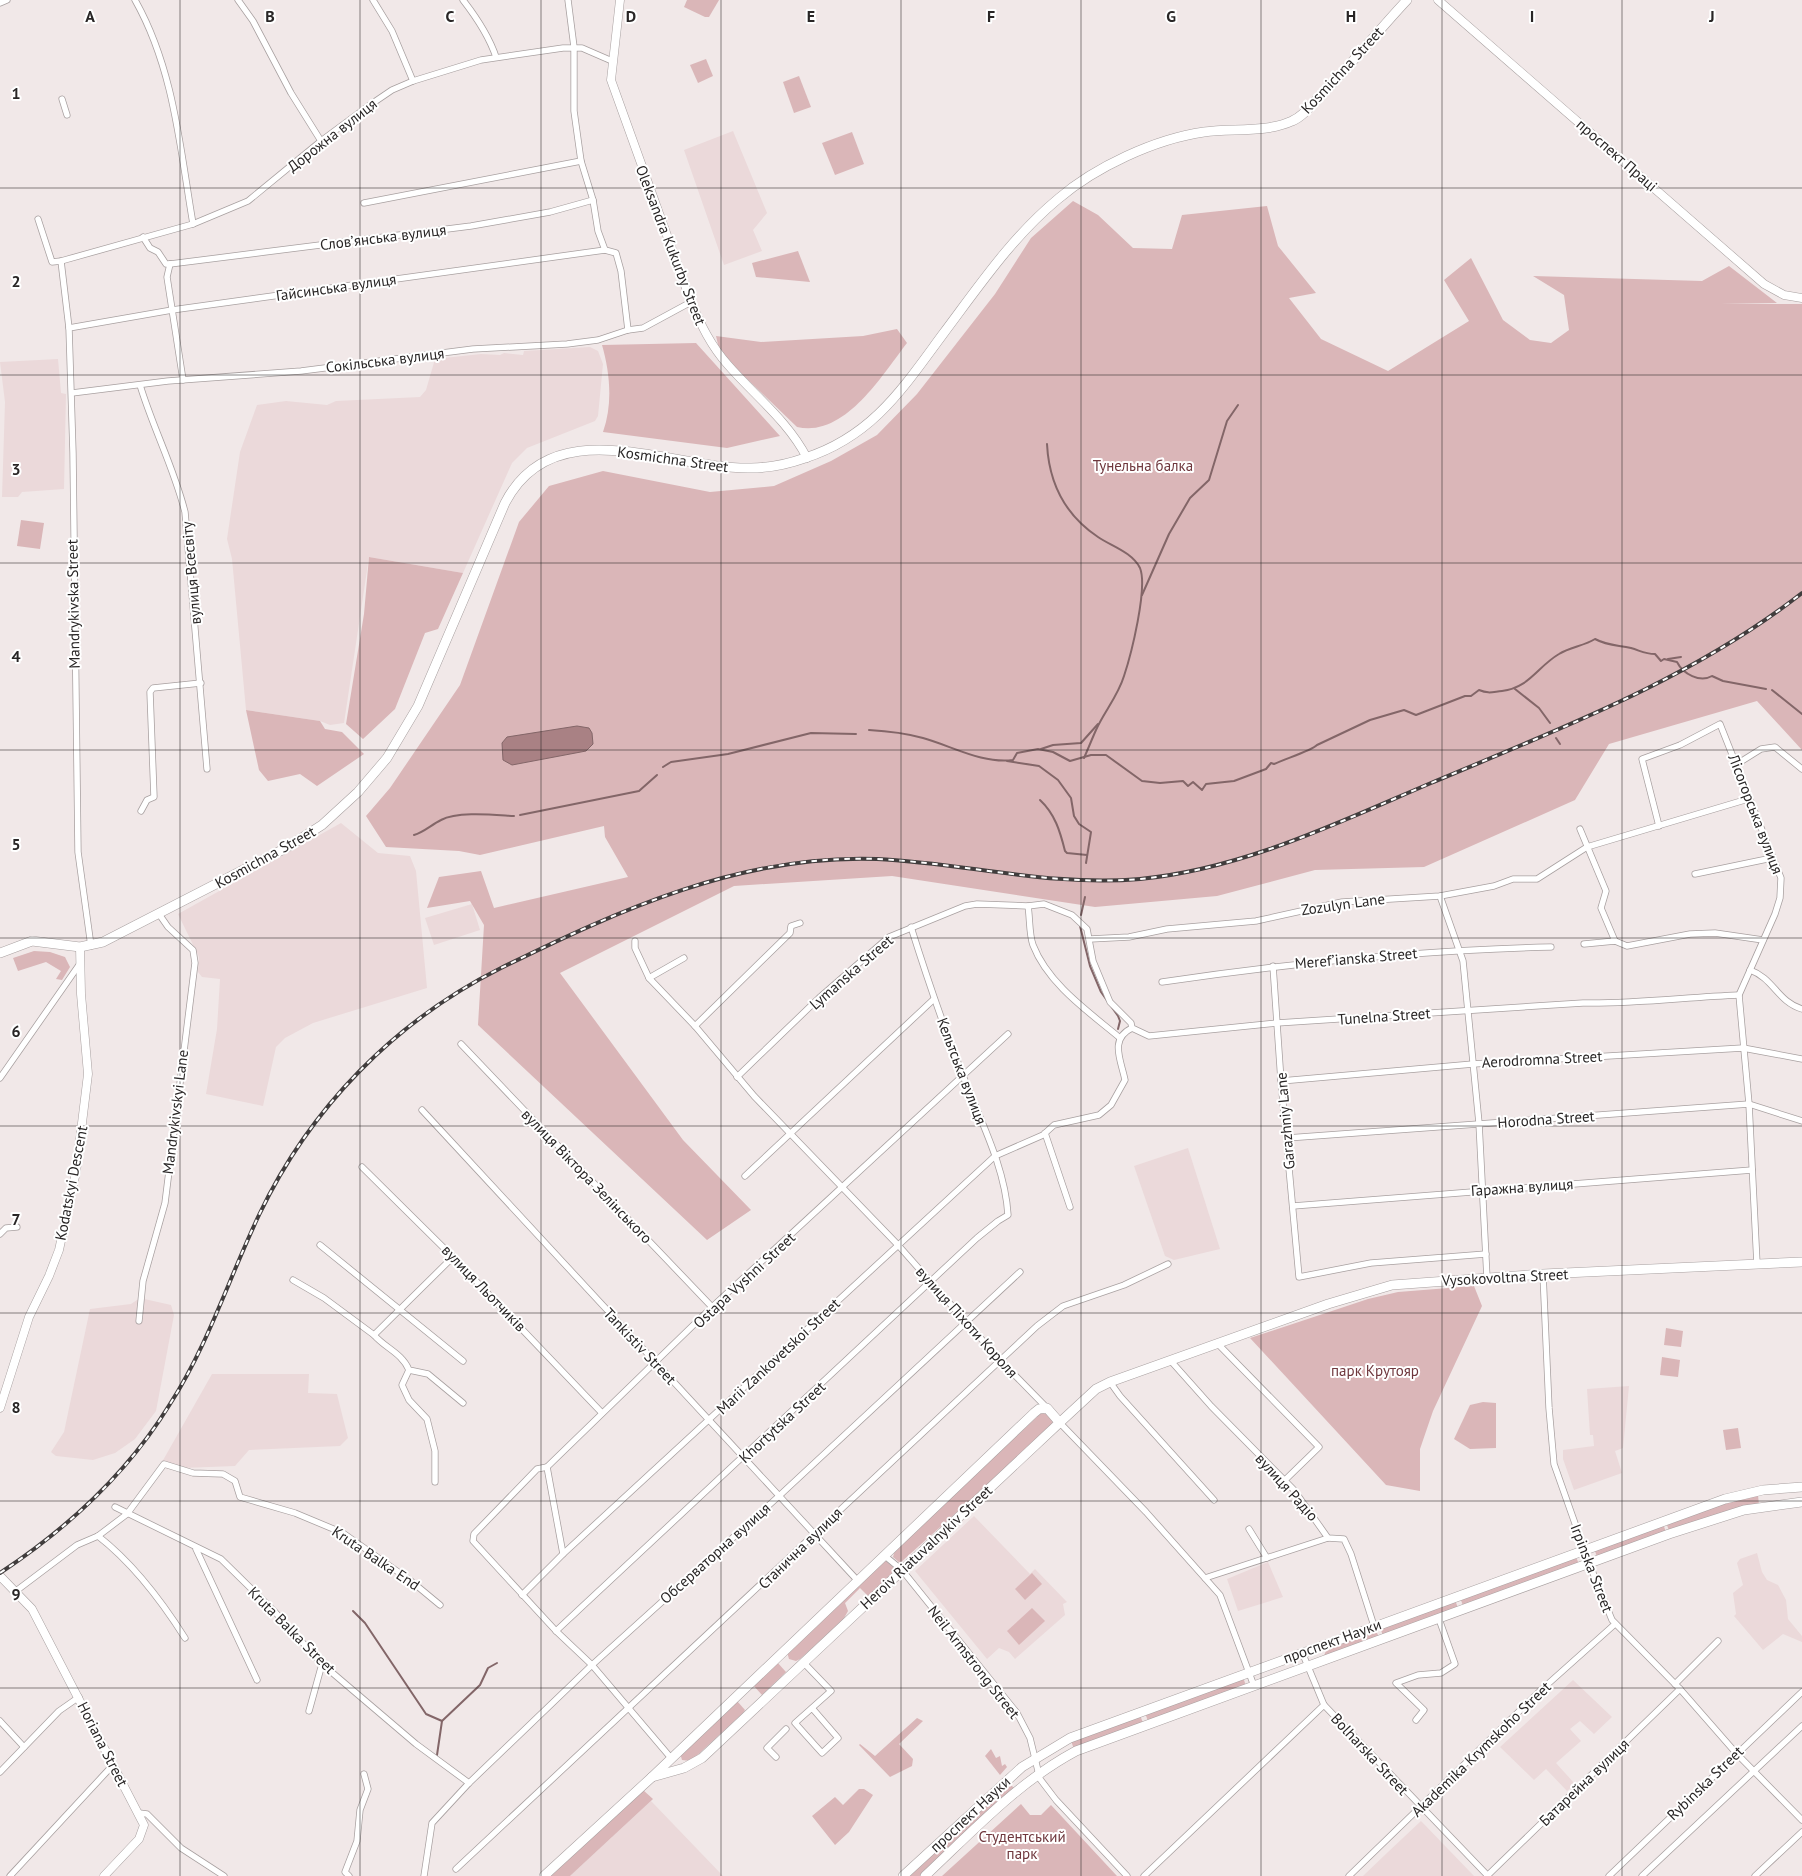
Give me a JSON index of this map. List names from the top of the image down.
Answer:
{
  "streets": {
    "main road": [
      "Kosmichna Street",
      "Vysokovoltna Street",
      "вулиця Піхоти Короля",
      "Heroiv Riatuvalnykiv Street",
      "проспект Науки"
    ],
    "street": [
      "Дорожна вулиця",
      "проспект Праці",
      "Словʼянська вулиця",
      "Oleksandra Kukurby Street",
      "Гайсинська вулиця",
      "Сокільська вулиця",
      "вулиця Всесвіту",
      "Mandrykivska Street",
      "Лісогорська вулиця",
      "Zozulyn Lane",
      "Meref’ianska Street",
      "Lymanska Street",
      "Tunelna Street",
      "Aerodromna Street",
      "Кельтська вулиця",
      "Mandrykivskyi Lane",
      "Horodna Street",
      "Garazhniy Lane",
      "вулиця Віктора Зелінського",
      "Kodatskyi Descent",
      "Гаражна вулиця",
      "Ostapa Vyshni Street",
      "вулиця Льотчиків",
      "Tankistiv Street",
      "Marii Zankovetskoi Street",
      "Khortytska Street",
      "вулиця Радіо",
      "Станична вулиця",
      "Обсерваторна вулиця",
      "Kruta Balka End",
      "Irpinska Street",
      "Kruta Balka Street",
      "Neil Armstrong Street",
      "Horiana Street",
      "Akademika Krymskoho Street",
      "Bolharska Street",
      "Батарейна вулиця",
      "Rybinska Street"
    ]
  },
  "crossings": [
    ["Kosmichna Street", "Oleksandra Kukurby Street"],
    ["Kosmichna Street", "Mandrykivska Street"],
    ["Kosmichna Street", "Mandrykivskyi Lane"],
    ["Kosmichna Street", "Kodatskyi Descent"],
    ["Дорожна вулиця", "Oleksandra Kukurby Street"],
    ["Дорожна вулиця", "Mandrykivska Street"],
    ["Oleksandra Kukurby Street", "Сокільська вулиця"],
    ["Гайсинська вулиця", "Mandrykivska Street"],
    ["Сокільська вулиця", "вулиця Всесвіту"],
    ["Сокільська вулиця", "Mandrykivska Street"],
    ["Лісогорська вулиця", "Zozulyn Lane"],
    ["Лісогорська вулиця", "Tunelna Street"],
    ["Лісогорська вулиця", "Aerodromna Street"],
    ["Лісогорська вулиця", "Horodna Street"],
    ["Лісогорська вулиця", "Гаражна вулиця"],
    ["Лісогорська вулиця", "Vysokovoltna Street"],
    ["Zozulyn Lane", "Lymanska Street"],
    ["Meref’ianska Street", "Garazhniy Lane"],
    ["Lymanska Street", "Кельтська вулиця"],
    ["Lymanska Street", "вулиця Піхоти Короля"],
    ["Tunelna Street", "Garazhniy Lane"],
    ["Aerodromna Street", "Garazhniy Lane"],
    ["Кельтська вулиця", "Ostapa Vyshni Street"],
    ["Кельтська вулиця", "Marii Zankovetskoi Street"],
    ["Кельтська вулиця", "Khortytska Street"],
    ["Horodna Street", "Garazhniy Lane"],
    ["Garazhniy Lane", "Гаражна вулиця"],
    ["Garazhniy Lane", "Vysokovoltna Street"],
    ["вулиця Віктора Зелінського", "Ostapa Vyshni Street"],
    ["Vysokovoltna Street", "Heroiv Riatuvalnykiv Street"],
    ["Vysokovoltna Street", "Irpinska Street"],
    ["Ostapa Vyshni Street", "вулиця Льотчиків"],
    ["Ostapa Vyshni Street", "вулиця Піхоти Короля"],
    ["Ostapa Vyshni Street", "Tankistiv Street"],
    ["Ostapa Vyshni Street", "Marii Zankovetskoi Street"],
    ["вулиця Піхоти Короля", "Marii Zankovetskoi Street"],
    ["вулиця Піхоти Короля", "Khortytska Street"],
    ["вулиця Піхоти Короля", "Heroiv Riatuvalnykiv Street"],
    ["вулиця Піхоти Короля", "Станична вулиця"],
    ["вулиця Піхоти Короля", "Обсерваторна вулиця"],
    ["вулиця Піхоти Короля", "проспект Науки"],
    ["Tankistiv Street", "Marii Zankovetskoi Street"],
    ["Tankistiv Street", "Khortytska Street"],
    ["Tankistiv Street", "Heroiv Riatuvalnykiv Street"],
    ["Tankistiv Street", "Станична вулиця"],
    ["Tankistiv Street", "Обсерваторна вулиця"],
    ["вулиця Радіо", "Heroiv Riatuvalnykiv Street"],
    ["вулиця Радіо", "проспект Науки"],
    ["Heroiv Riatuvalnykiv Street", "Neil Armstrong Street"],
    ["Обсерваторна вулиця", "Kruta Balka Street"],
    ["Kruta Balka End", "Kruta Balka Street"],
    ["Irpinska Street", "проспект Науки"],
    ["Irpinska Street", "Akademika Krymskoho Street"],
    ["Irpinska Street", "Батарейна вулиця"],
    ["Irpinska Street", "Rybinska Street"],
    ["проспект Науки", "Neil Armstrong Street"],
    ["проспект Науки", "Bolharska Street"],
    ["Akademika Krymskoho Street", "Bolharska Street"],
    ["Bolharska Street", "Батарейна вулиця"]
  ],
  "parks": ["Тунельна балка", "парк Крутояр", "Студентський парк"],
  "grid": {
    "columns": [
      "A",
      "B",
      "C",
      "D",
      "E",
      "F",
      "G",
      "H",
      "I",
      "J"
    ],
    "rows": [
      "1",
      "2",
      "3",
      "4",
      "5",
      "6",
      "7",
      "8",
      "9"
    ]
  }
}
